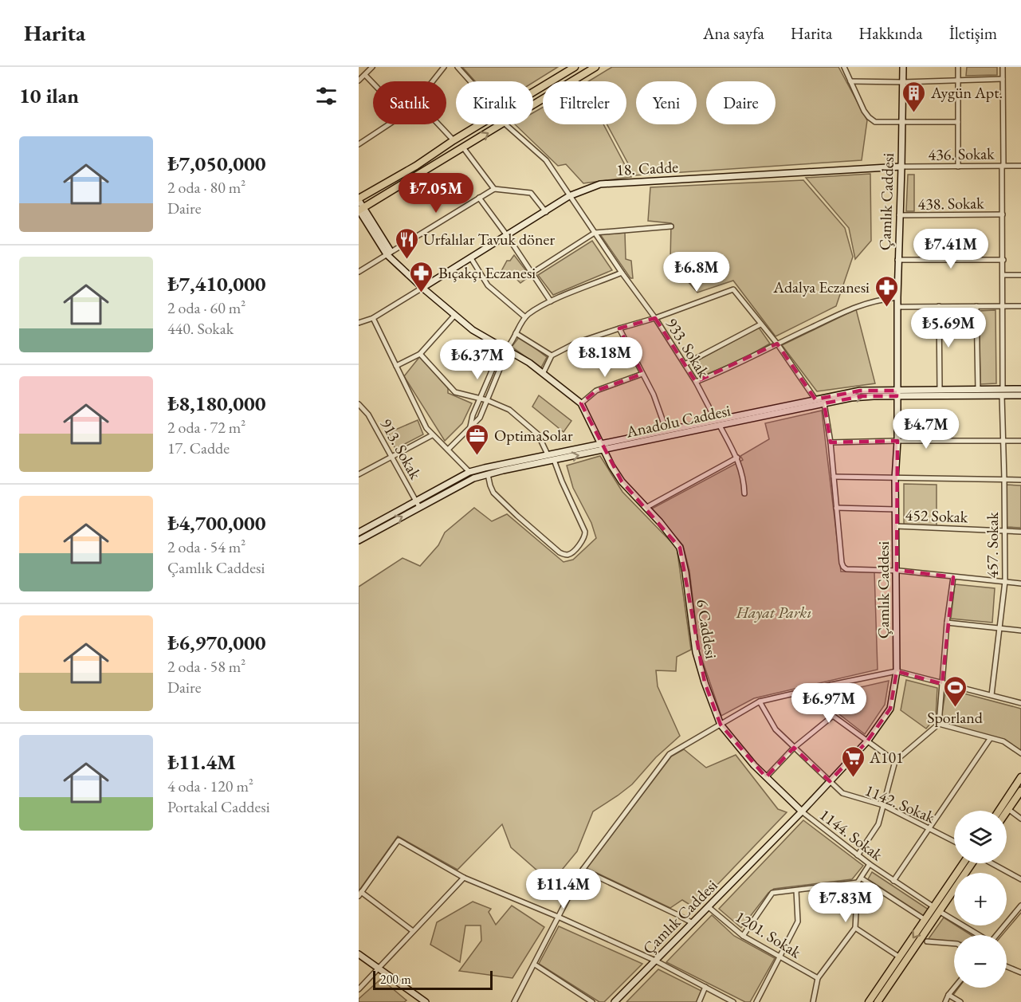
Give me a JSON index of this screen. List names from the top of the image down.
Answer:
{
  "streets": {
    "street": [
      "436. Sokak",
      "18. Cadde",
      "Çamlık Caddesi",
      "438. Sokak",
      "933. Sokak",
      "Anadolu Caddesi",
      "913. Sokak",
      "452 Sokak",
      "457. Sokak",
      "6 Caddesi",
      "1142. Sokak",
      "1144. Sokak",
      "1201. Sokak"
    ]
  },
  "crossings": [
    ["436. Sokak", "18. Cadde"],
    ["436. Sokak", "Çamlık Caddesi"],
    ["436. Sokak", "457. Sokak"],
    ["18. Cadde", "Çamlık Caddesi"],
    ["18. Cadde", "933. Sokak"],
    ["Çamlık Caddesi", "438. Sokak"],
    ["Çamlık Caddesi", "Anadolu Caddesi"],
    ["Çamlık Caddesi", "452 Sokak"],
    ["Çamlık Caddesi", "6 Caddesi"],
    ["Çamlık Caddesi", "1142. Sokak"],
    ["Çamlık Caddesi", "1144. Sokak"],
    ["Çamlık Caddesi", "1201. Sokak"],
    ["438. Sokak", "457. Sokak"],
    ["933. Sokak", "Anadolu Caddesi"],
    ["Anadolu Caddesi", "913. Sokak"],
    ["Anadolu Caddesi", "457. Sokak"],
    ["Anadolu Caddesi", "6 Caddesi"],
    ["452 Sokak", "457. Sokak"],
    ["6 Caddesi", "1144. Sokak"]
  ],
  "parks": ["Hayat Parkı"],
  "places": {
    "building": ["Aygün Apt."],
    "restaurant": ["Urfalılar Tavuk döner"],
    "pharmacy": ["Bıçakçı Eczanesi", "Adalya Eczanesi"],
    "office": ["OptimaSolar"],
    "sports": ["Sporland"],
    "supermarket": ["A101"]
  },
  "scale_bar": "200 m",
  "page": {
    "header": "Harita",
    "nav": [
      "Ana sayfa",
      "Harita",
      "Hakkında",
      "İletişim"
    ],
    "heading": "10 ilan",
    "chip": [
      "Satılık",
      "Kiralık",
      "Filtreler",
      "Yeni",
      "Daire"
    ],
    "list": [
      {
        "name": "₺7,050,000",
        "note": "2 oda · 80 m² · Daire"
      },
      {
        "name": "₺7,410,000",
        "note": "2 oda · 60 m² · 440. Sokak"
      },
      {
        "name": "₺8,180,000",
        "note": "2 oda · 72 m² · 17. Cadde"
      },
      {
        "name": "₺4,700,000",
        "note": "2 oda · 54 m² · Çamlık Caddesi"
      },
      {
        "name": "₺6,970,000",
        "note": "2 oda · 58 m² · Daire"
      },
      {
        "name": "₺11.4M",
        "note": "4 oda · 120 m² · Portakal Caddesi"
      }
    ],
    "price": [
      "₺7.05M",
      "₺7.41M",
      "₺6.8M",
      "₺5.69M",
      "₺8.18M",
      "₺6.37M",
      "₺4.7M",
      "₺6.97M",
      "₺11.4M",
      "₺7.83M"
    ],
    "map_buttons": ["+", "−"],
    "scale": "200 m"
  }
}
